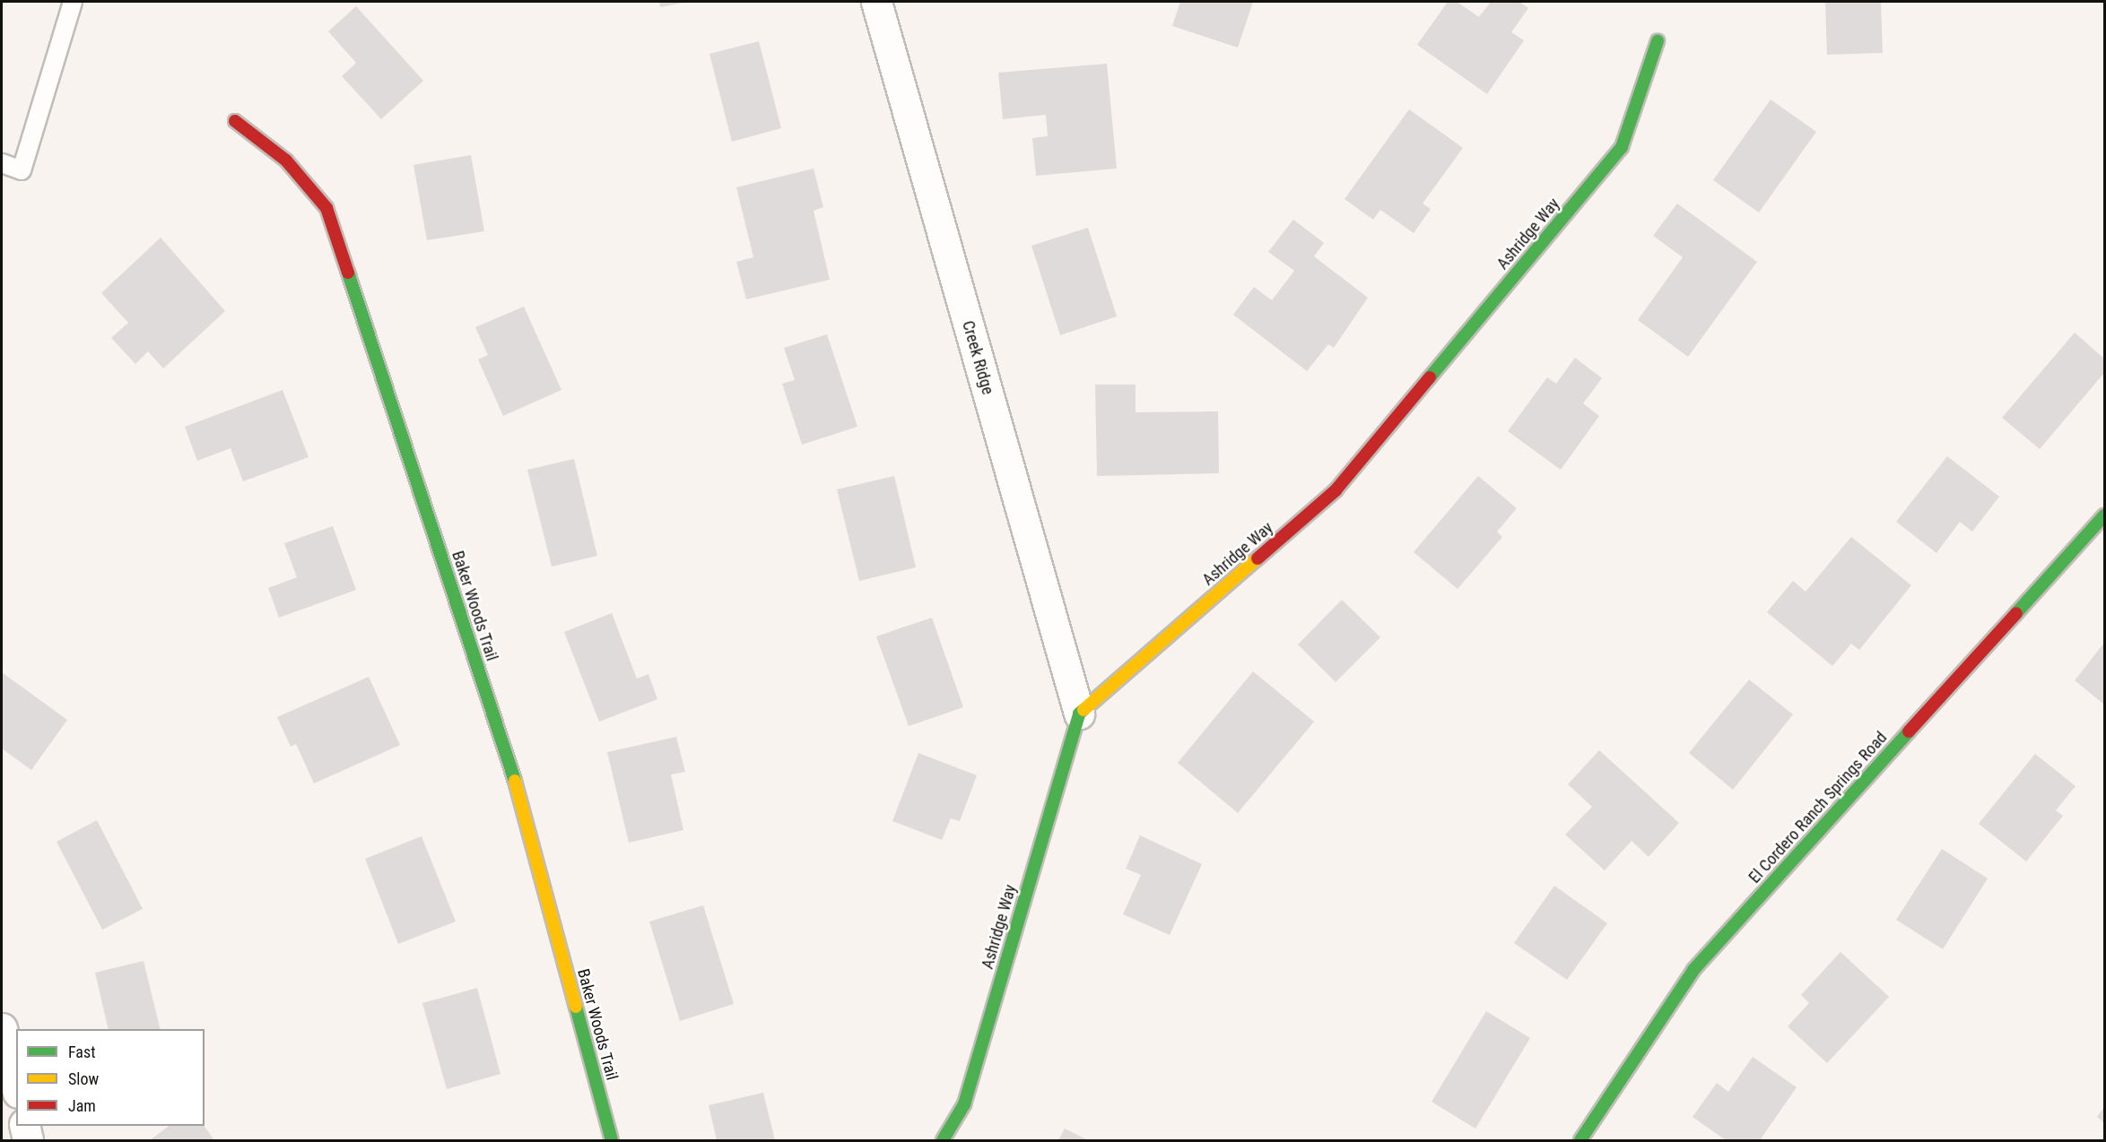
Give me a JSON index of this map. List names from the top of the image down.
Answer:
{
  "streets": {
    "street": [
      "Ashridge Way",
      "Creek Ridge",
      "Baker Woods Trail",
      "El Cordero Ranch Springs Road"
    ]
  },
  "crossings": [
    ["Ashridge Way", "Creek Ridge"]
  ],
  "legend": ["Fast", "Slow", "Jam"]
}
